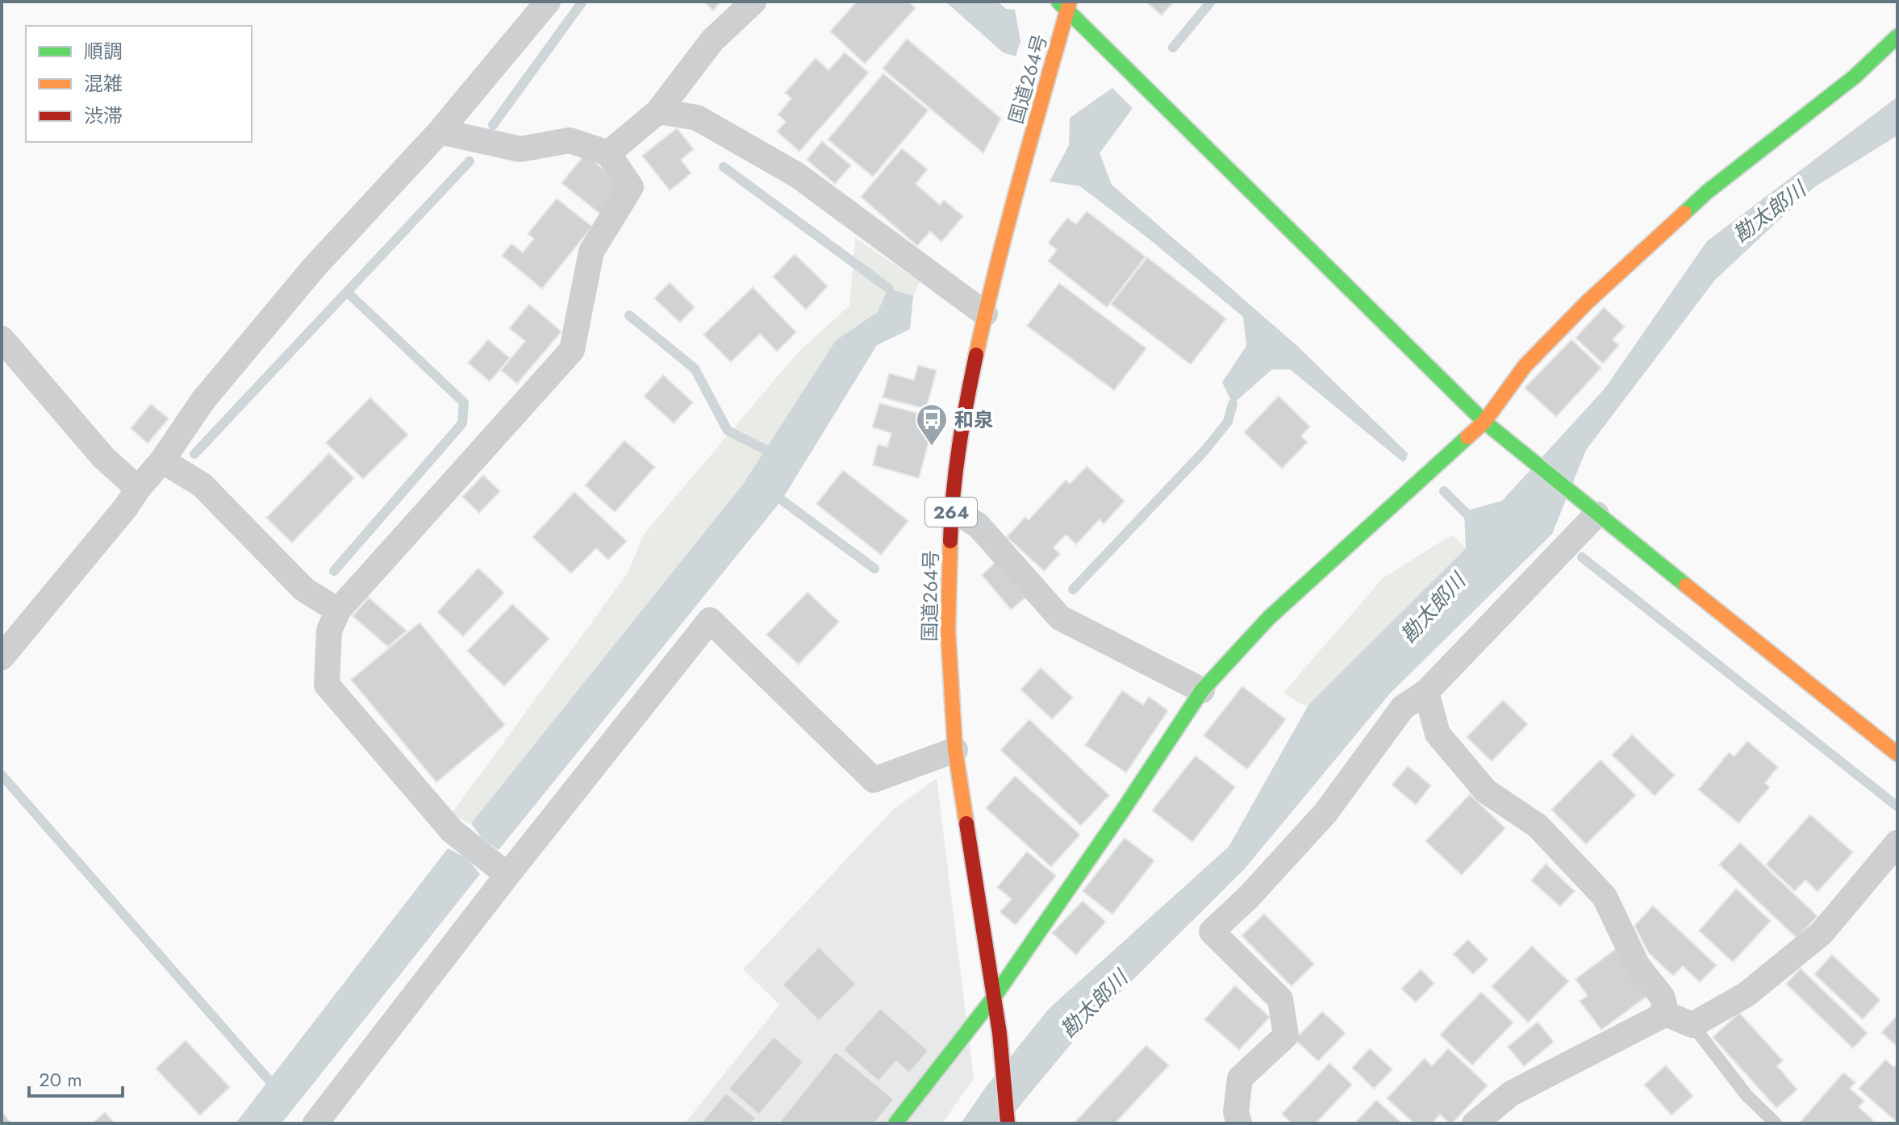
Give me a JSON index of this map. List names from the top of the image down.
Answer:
{
  "streets": {
    "main road": ["国道264号", "264"]
  },
  "water": ["勘太郎川"],
  "places": {
    "bus stop": ["和泉"]
  },
  "legend": ["順調", "混雑", "渋滞"],
  "scale_bar": "20 m"
}
